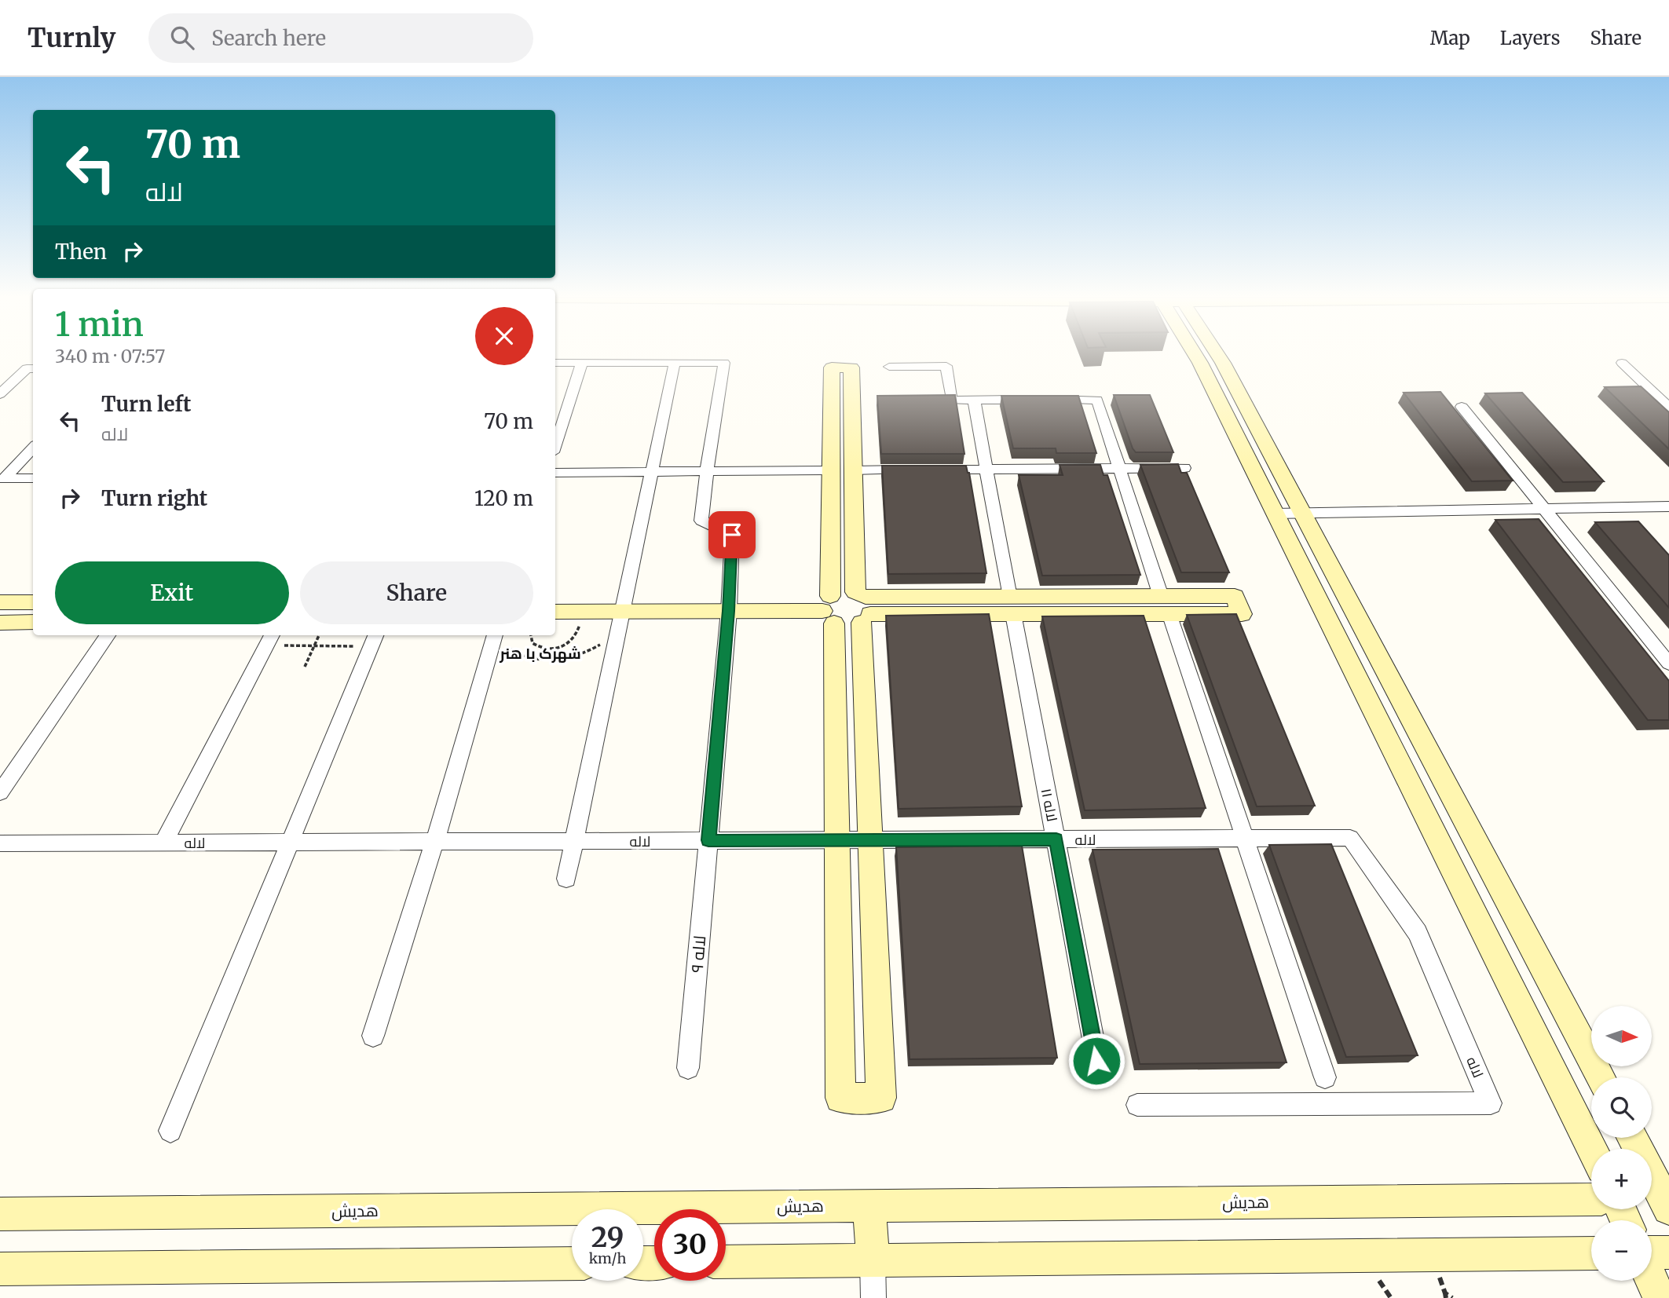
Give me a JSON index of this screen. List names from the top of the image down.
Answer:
{
  "streets": {
    "street": [
      "لاله ۱۱",
      "لاله",
      "لاله ۹",
      "هدیش"
    ]
  },
  "crossings": [
    ["لاله ۱۱", "لاله"],
    ["لاله", "لاله ۹"]
  ],
  "districts": ["شهرک با هنر"],
  "north": "right",
  "page": {
    "header": "Turnly",
    "search": "Search here",
    "nav": ["Map", "Layers", "Share"],
    "turn": ["70 m", "لاله"],
    "then": "Then",
    "heading": ["1 min", "340 m · 07:57"],
    "list": [
      {
        "name": "Turn left",
        "note": "لاله",
        "value": "70 m"
      },
      {
        "name": "Turn right",
        "value": "120 m"
      }
    ],
    "buttons": ["Exit", "Share"],
    "map_buttons": ["+", "−"],
    "speed": "29 km/h",
    "limit": "30"
  }
}
